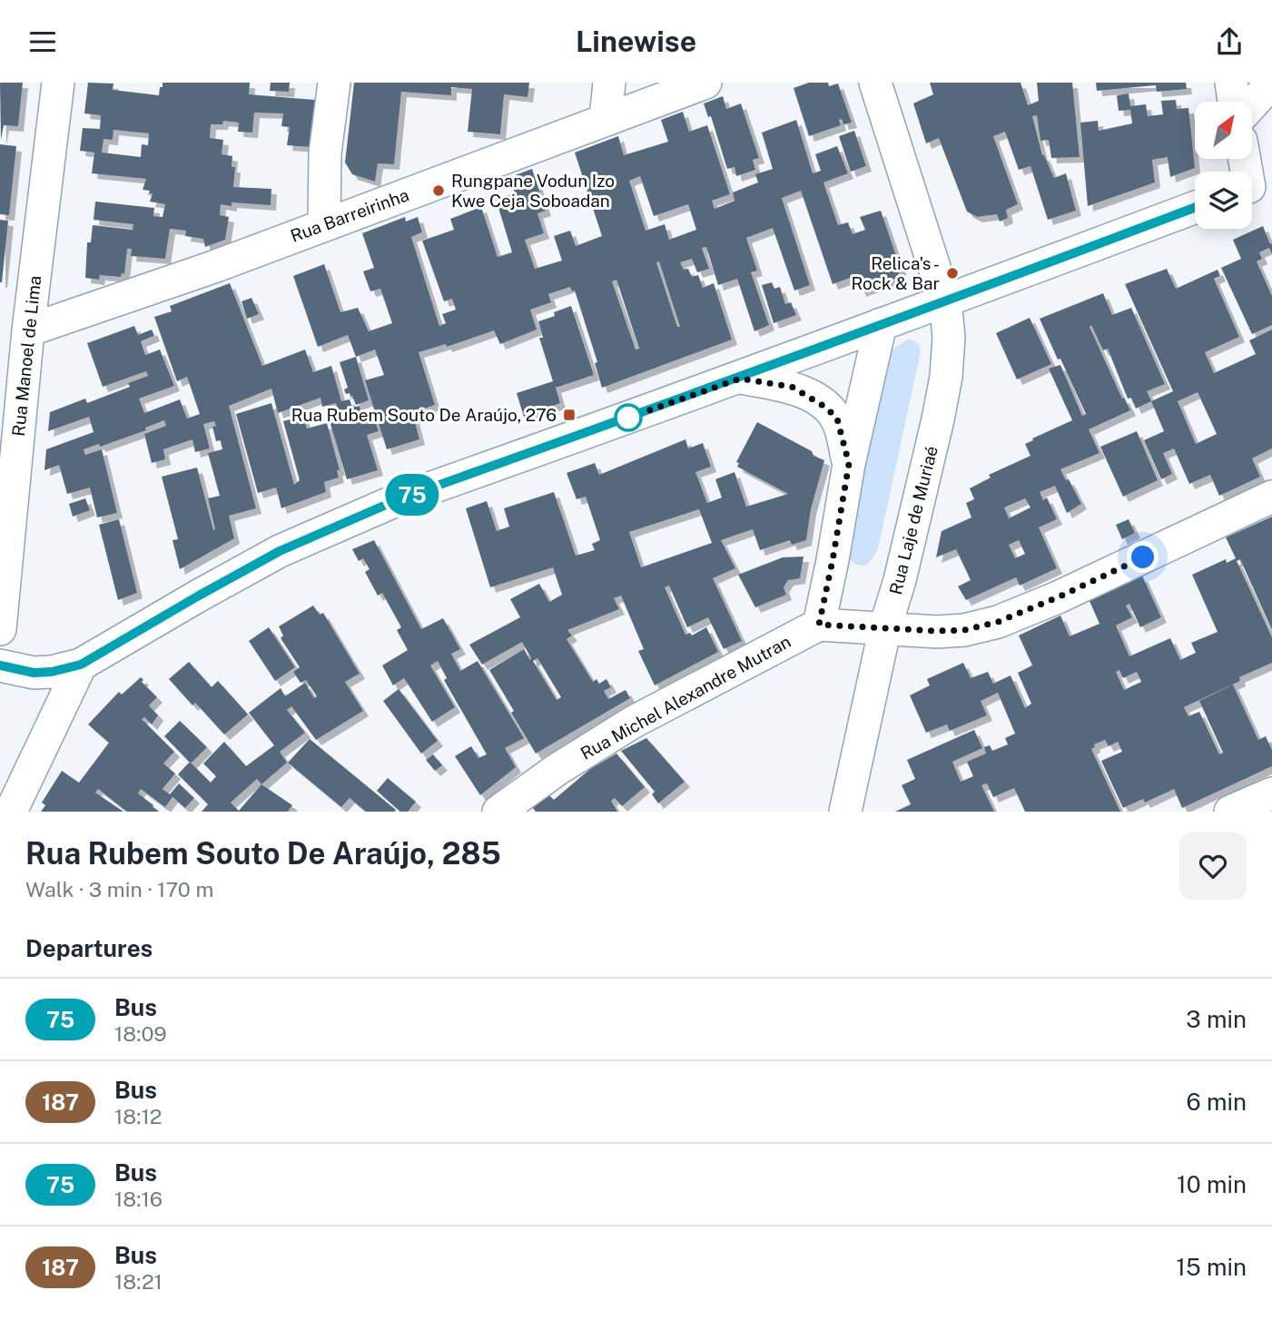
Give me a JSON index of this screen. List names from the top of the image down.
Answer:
{
  "streets": {
    "street": [
      "Rua Barreirinha",
      "Rua Manoel de Lima",
      "Rua Laje de Muriaé",
      "Rua Michel Alexandre Mutran"
    ]
  },
  "crossings": [
    ["Rua Barreirinha", "Rua Manoel de Lima"]
  ],
  "places": {
    "other": ["Rungpane Vodun Izo Kwe Ceja Soboadan", "Relica's - Rock & Bar"],
    "transit": ["Rua Rubem Souto De Araújo, 276"]
  },
  "lines": ["bus line 75"],
  "north": "top right",
  "page": {
    "header": "Linewise",
    "on_map": "75",
    "heading": [
      ["Rua Rubem Souto De Araújo, 285", "Walk · 3 min · 170 m"],
      "Departures"
    ],
    "list": [
      {
        "mark": "75",
        "name": "Bus",
        "note": "18:09",
        "value": "3 min"
      },
      {
        "mark": "187",
        "name": "Bus",
        "note": "18:12",
        "value": "6 min"
      },
      {
        "mark": "75",
        "name": "Bus",
        "note": "18:16",
        "value": "10 min"
      },
      {
        "mark": "187",
        "name": "Bus",
        "note": "18:21",
        "value": "15 min"
      }
    ]
  }
}
